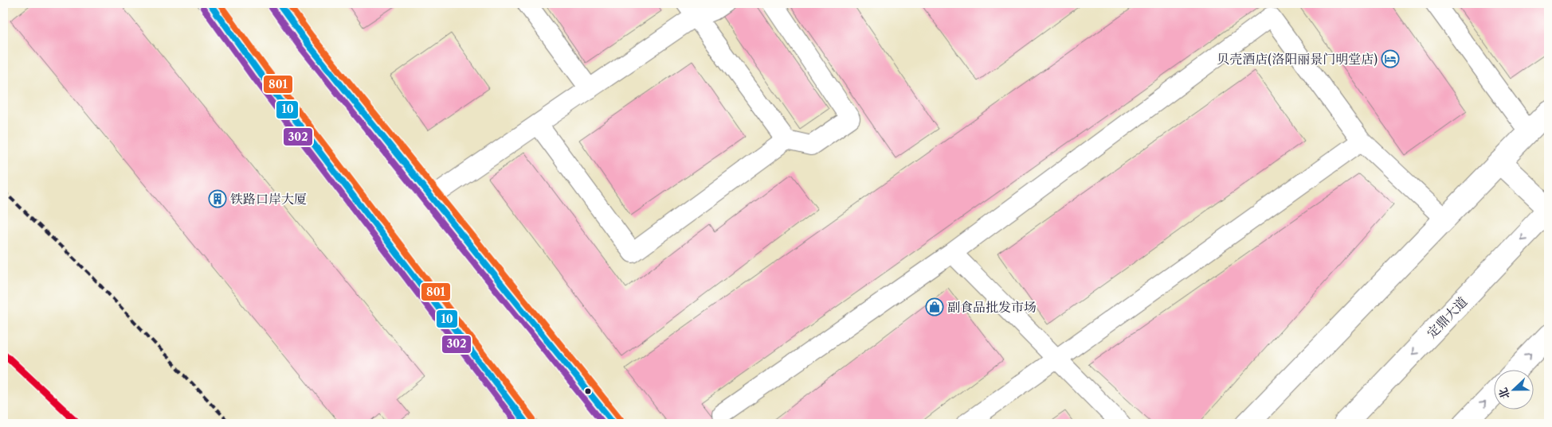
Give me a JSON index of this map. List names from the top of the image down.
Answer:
{
  "streets": {
    "main road": ["定鼎大道"]
  },
  "places": {
    "hotel": ["贝壳酒店(洛阳丽景门明堂店)"],
    "building": ["铁路口岸大厦"],
    "shop": ["副食品批发市场"]
  },
  "lines": ["transit line 10", "transit line 801", "transit line 302"],
  "north": "left"
}
